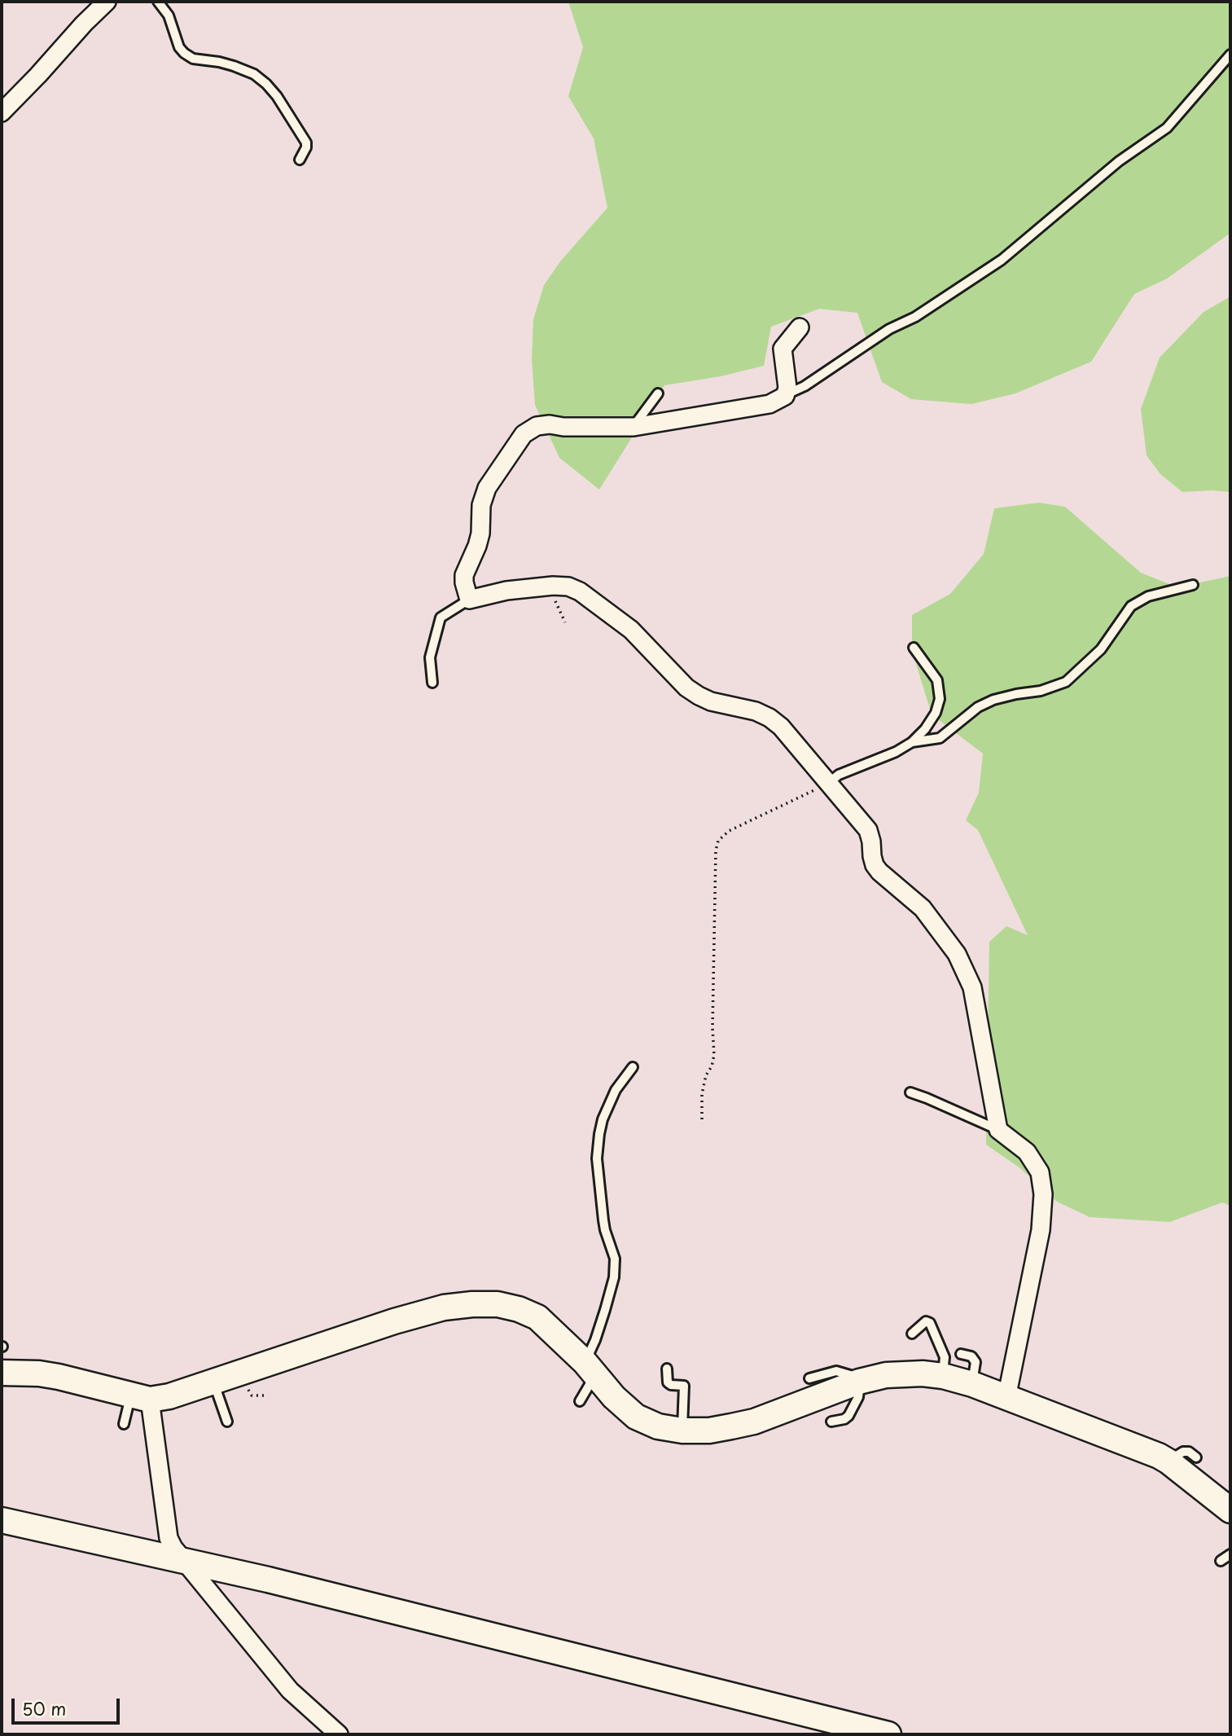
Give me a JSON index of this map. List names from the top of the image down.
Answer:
{
  "scale_bar": "50 m"
}
